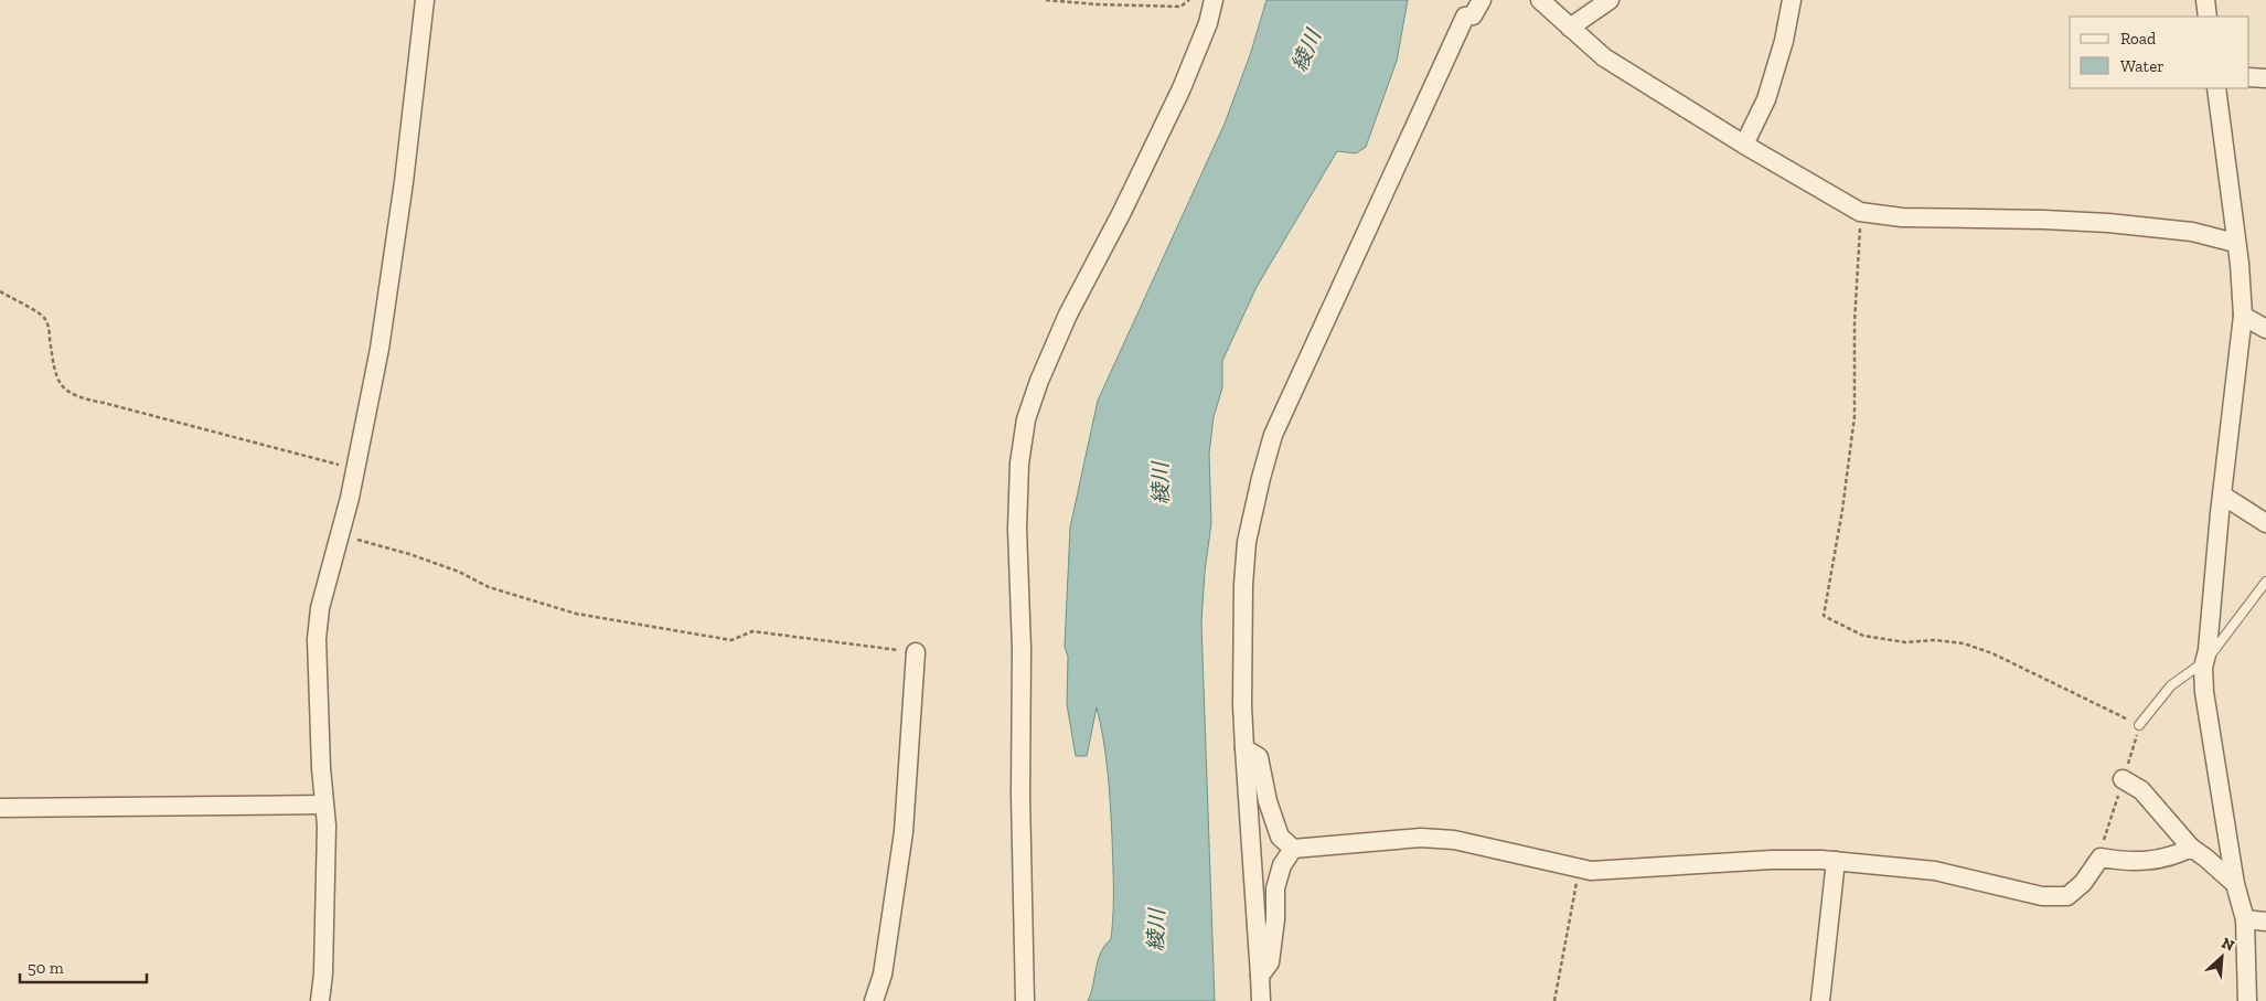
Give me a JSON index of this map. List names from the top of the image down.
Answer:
{
  "water": ["綾川"],
  "legend": ["Road", "Water"],
  "scale_bar": "50 m",
  "north": "top right"
}
